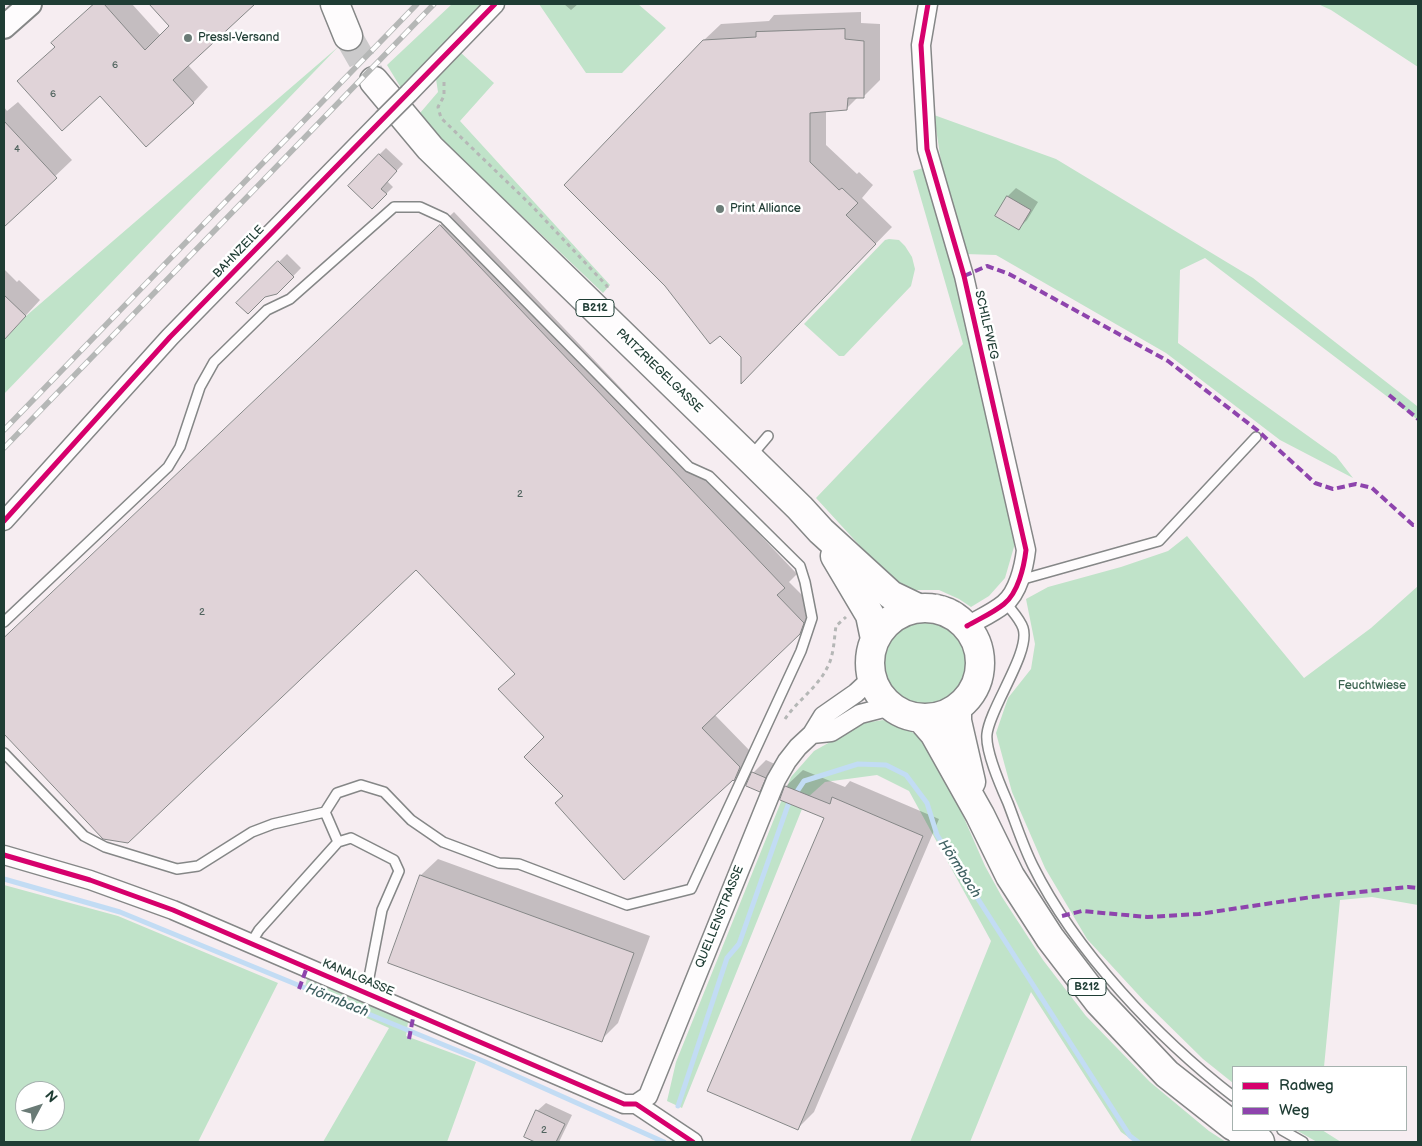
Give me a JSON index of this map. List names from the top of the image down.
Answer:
{
  "streets": {
    "main road": ["B212", "PAITZRIEGELGASSE"],
    "street": [
      "BAHNZEILE",
      "SCHILFWEG",
      "QUELLENSTRASSE",
      "KANALGASSE"
    ]
  },
  "crossings": [
    ["B212", "SCHILFWEG"],
    ["B212", "PAITZRIEGELGASSE"],
    ["B212", "QUELLENSTRASSE"],
    ["SCHILFWEG", "PAITZRIEGELGASSE"],
    ["SCHILFWEG", "QUELLENSTRASSE"],
    ["PAITZRIEGELGASSE", "QUELLENSTRASSE"],
    ["QUELLENSTRASSE", "KANALGASSE"]
  ],
  "water": ["Hörmbach"],
  "parks": ["Feuchtwiese"],
  "places": ["Pressl-Versand", "Print Alliance"],
  "house_numbers": [
    "6",
    "6",
    "4",
    "2",
    "2",
    "2"
  ],
  "legend": ["Radweg", "Weg"],
  "north": "top right"
}
